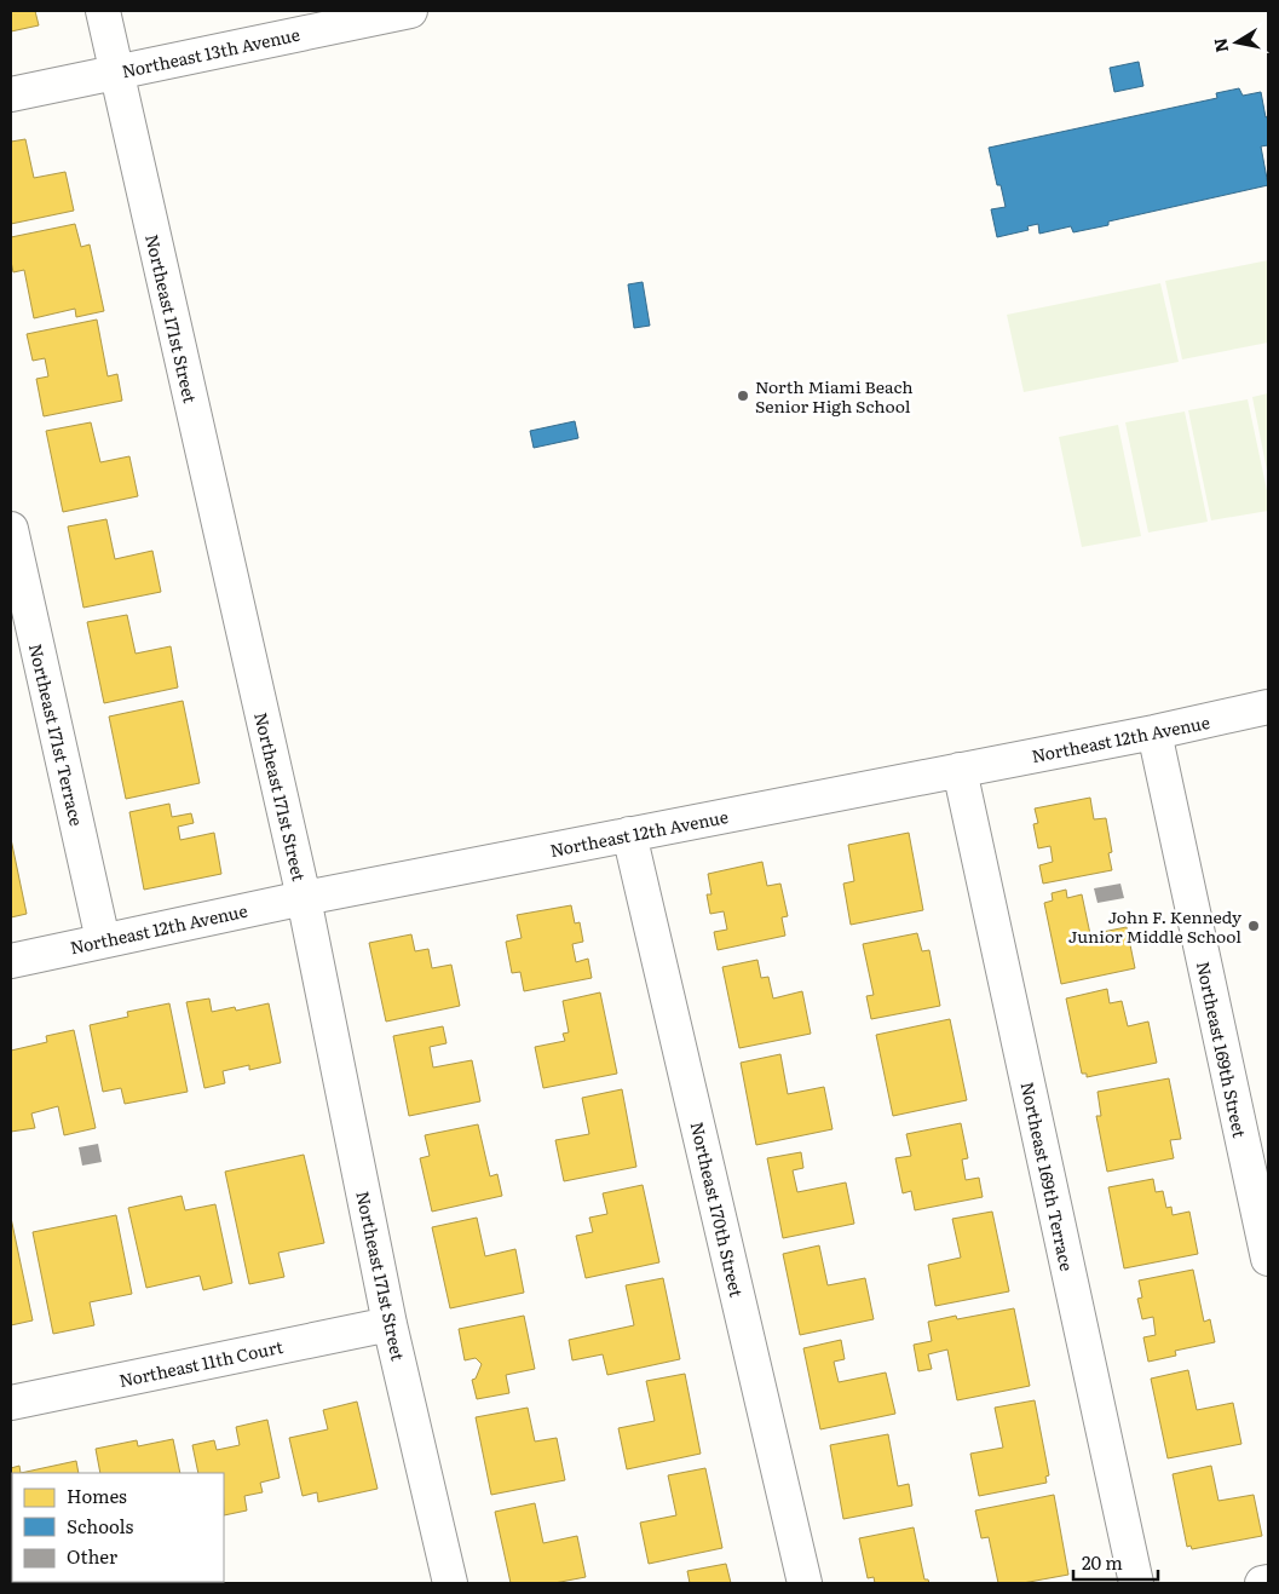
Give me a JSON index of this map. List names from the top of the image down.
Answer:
{
  "streets": {
    "street": [
      "Northeast 13th Avenue",
      "Northeast 171st Street",
      "Northeast 171st Terrace",
      "Northeast 12th Avenue",
      "Northeast 169th Street",
      "Northeast 169th Terrace",
      "Northeast 170th Street",
      "Northeast 11th Court"
    ]
  },
  "crossings": [
    ["Northeast 13th Avenue", "Northeast 171st Street"],
    ["Northeast 171st Street", "Northeast 12th Avenue"],
    ["Northeast 171st Street", "Northeast 11th Court"],
    ["Northeast 171st Terrace", "Northeast 12th Avenue"],
    ["Northeast 12th Avenue", "Northeast 169th Street"],
    ["Northeast 12th Avenue", "Northeast 169th Terrace"],
    ["Northeast 12th Avenue", "Northeast 170th Street"]
  ],
  "places": ["North Miami Beach Senior High School", "John F. Kennedy Junior Middle School"],
  "legend": ["Homes", "Schools", "Other"],
  "scale_bar": "20 m",
  "north": "left"
}
